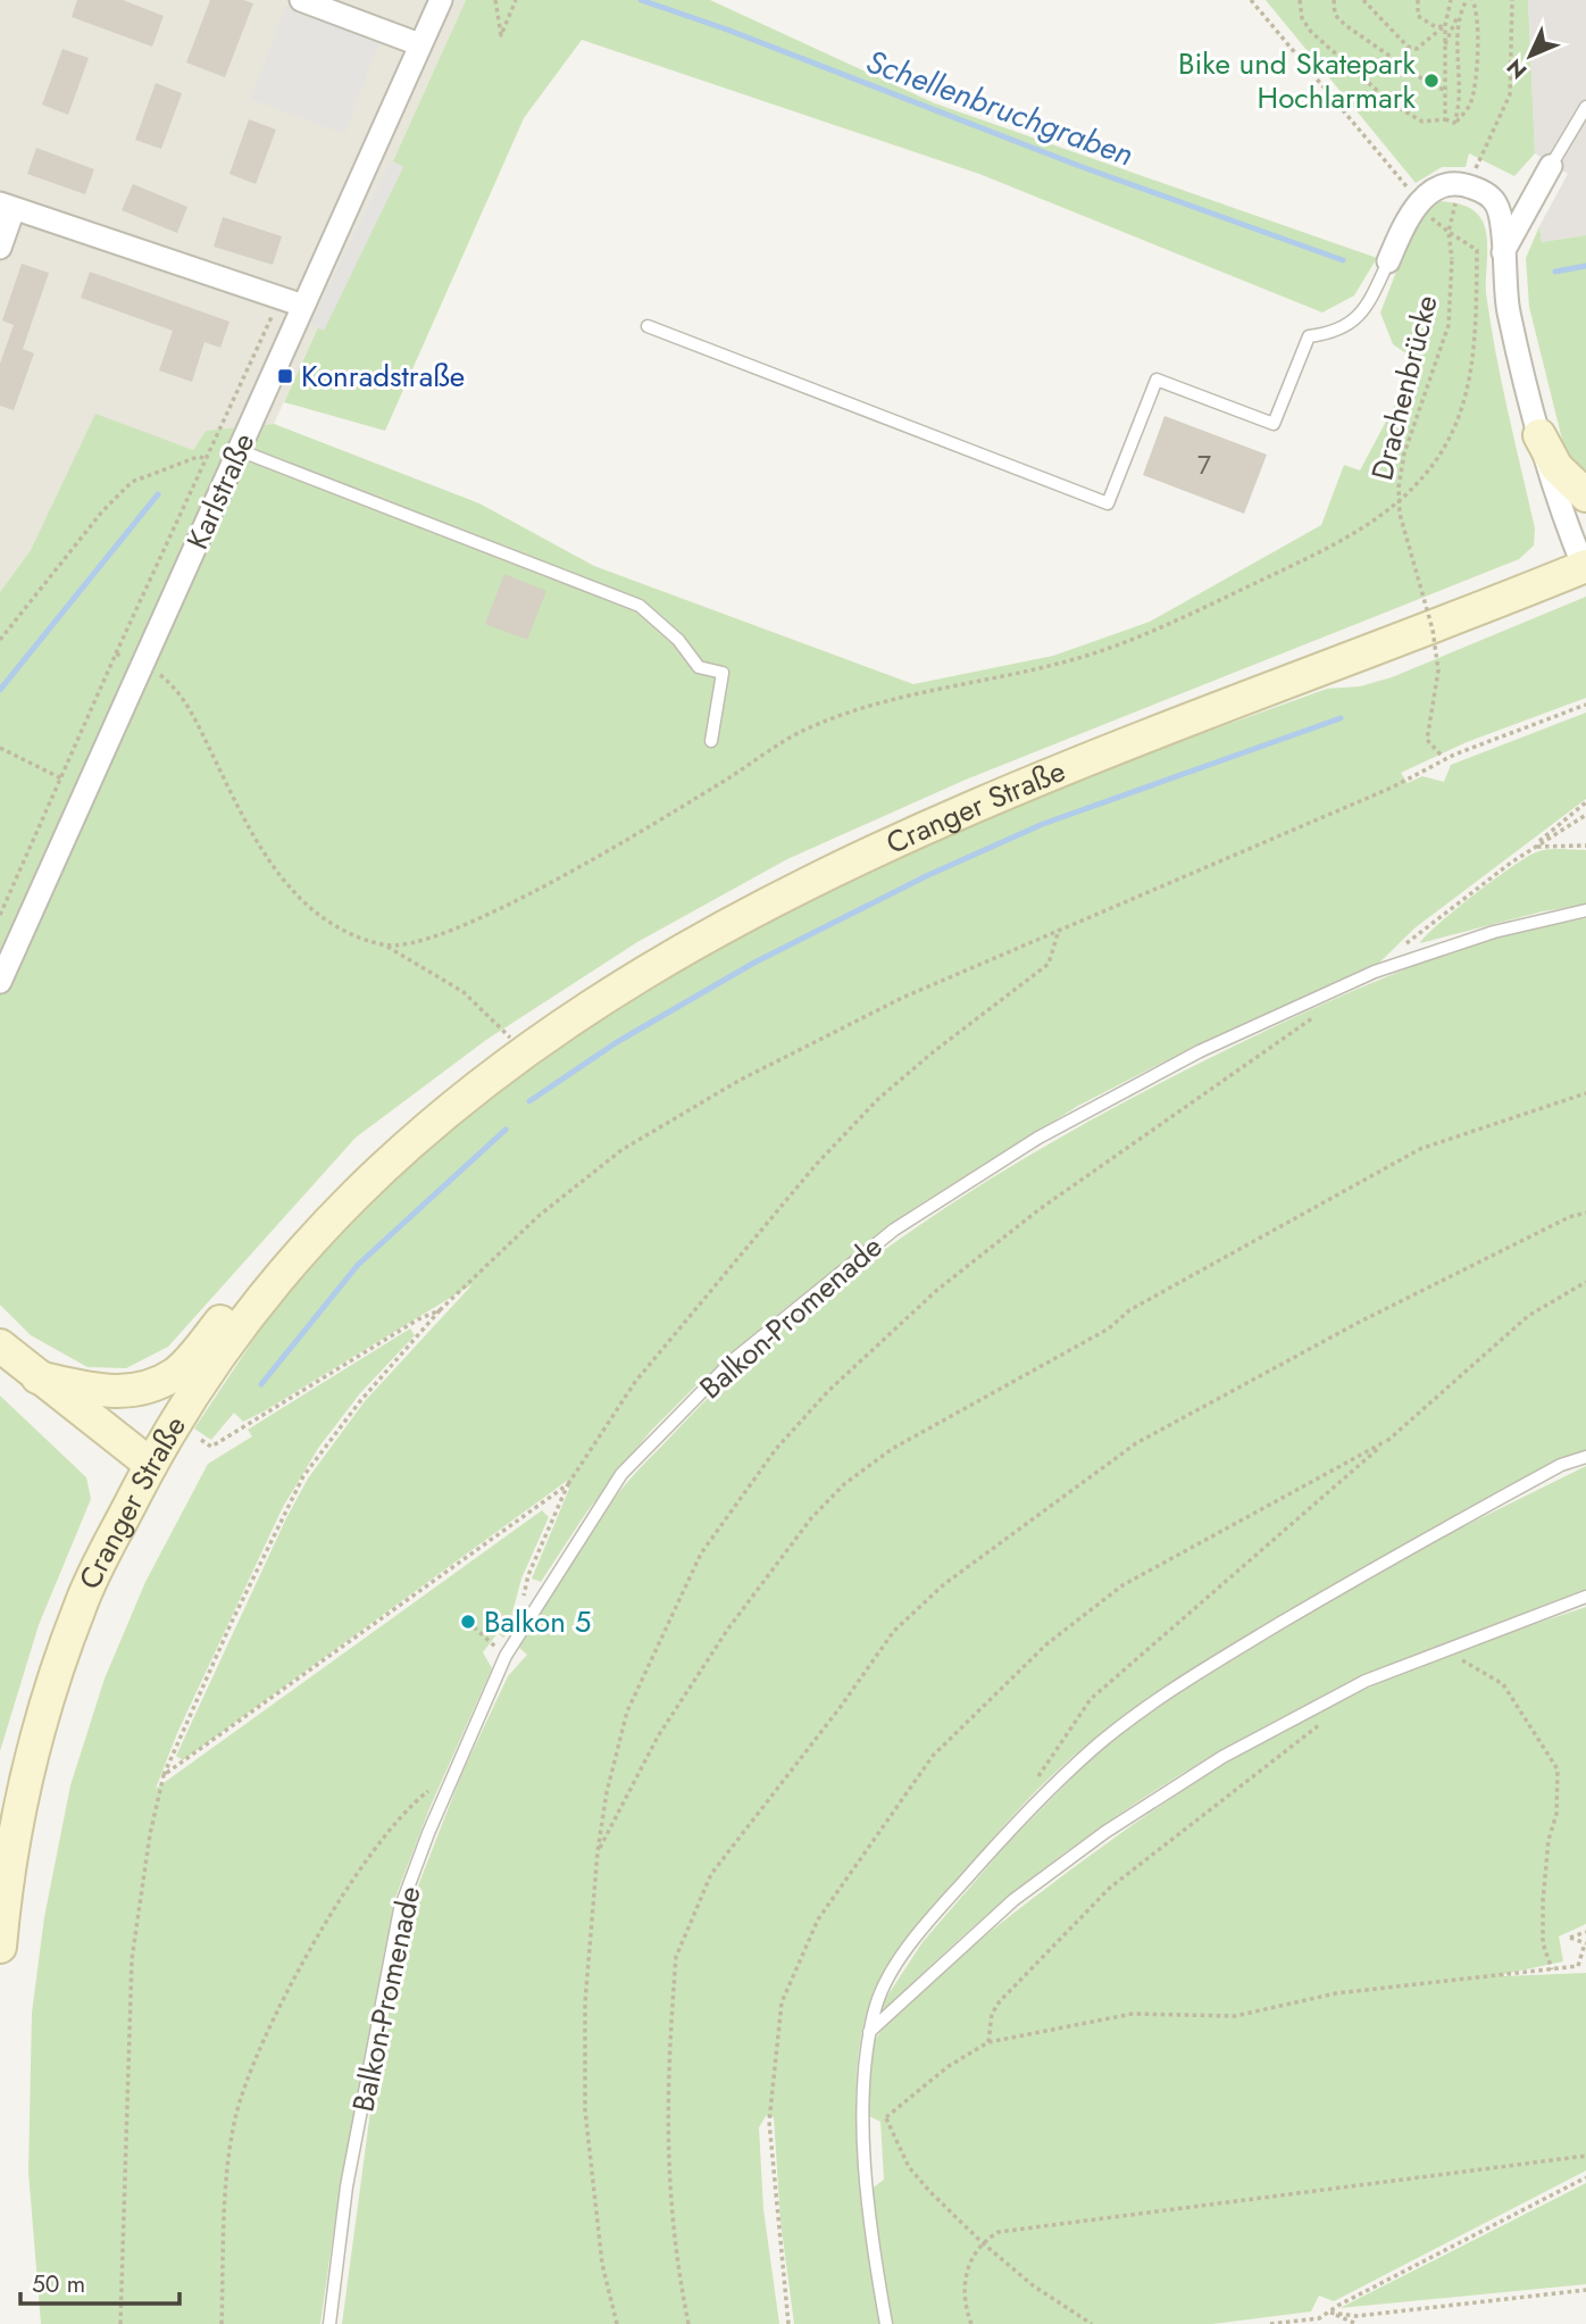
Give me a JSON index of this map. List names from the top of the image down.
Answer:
{
  "streets": {
    "main road": ["Cranger Straße"],
    "street": ["Karlstraße"],
    "lane": ["Balkon-Promenade"],
    "path": ["Drachenbrücke"]
  },
  "water": ["Schellenbruchgraben"],
  "places": {
    "other": ["Bike und Skatepark Hochlarmark", "Balkon 5"],
    "transit": ["Konradstraße"]
  },
  "house_numbers": ["7"],
  "scale_bar": "50 m",
  "north": "bottom left"
}
